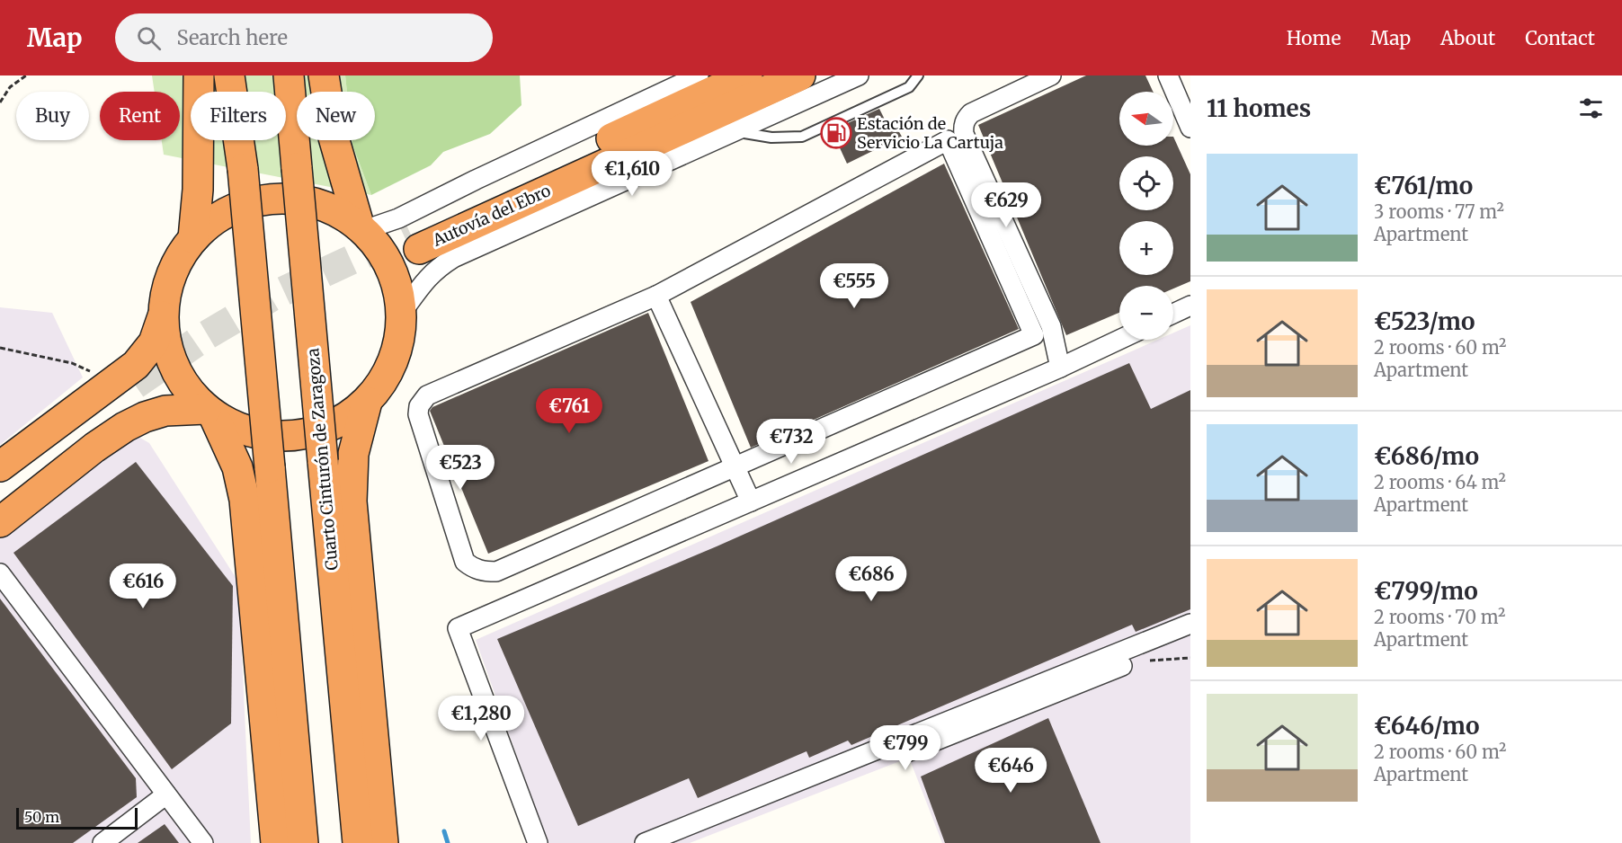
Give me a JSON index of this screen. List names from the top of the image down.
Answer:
{
  "streets": {
    "highway": ["Autovía del Ebro", "Cuarto Cinturón de Zaragoza"]
  },
  "places": {
    "fuel station": ["Estación de Servicio La Cartuja"]
  },
  "scale_bar": "50 m",
  "north": "left",
  "page": {
    "header": "Map",
    "search": "Search here",
    "nav": [
      "Home",
      "Map",
      "About",
      "Contact"
    ],
    "heading": "11 homes",
    "map_buttons": ["+", "−"],
    "chip": [
      "Buy",
      "Rent",
      "Filters",
      "New"
    ],
    "list": [
      {
        "name": "€761/mo",
        "note": "3 rooms · 77 m² · Apartment"
      },
      {
        "name": "€523/mo",
        "note": "2 rooms · 60 m² · Apartment"
      },
      {
        "name": "€686/mo",
        "note": "2 rooms · 64 m² · Apartment"
      },
      {
        "name": "€799/mo",
        "note": "2 rooms · 70 m² · Apartment"
      },
      {
        "name": "€646/mo",
        "note": "2 rooms · 60 m² · Apartment"
      }
    ],
    "price": [
      "€1,610",
      "€629",
      "€555",
      "€761",
      "€732",
      "€523",
      "€686",
      "€616",
      "€1,280",
      "€799",
      "€646"
    ],
    "scale": "50 m"
  }
}
